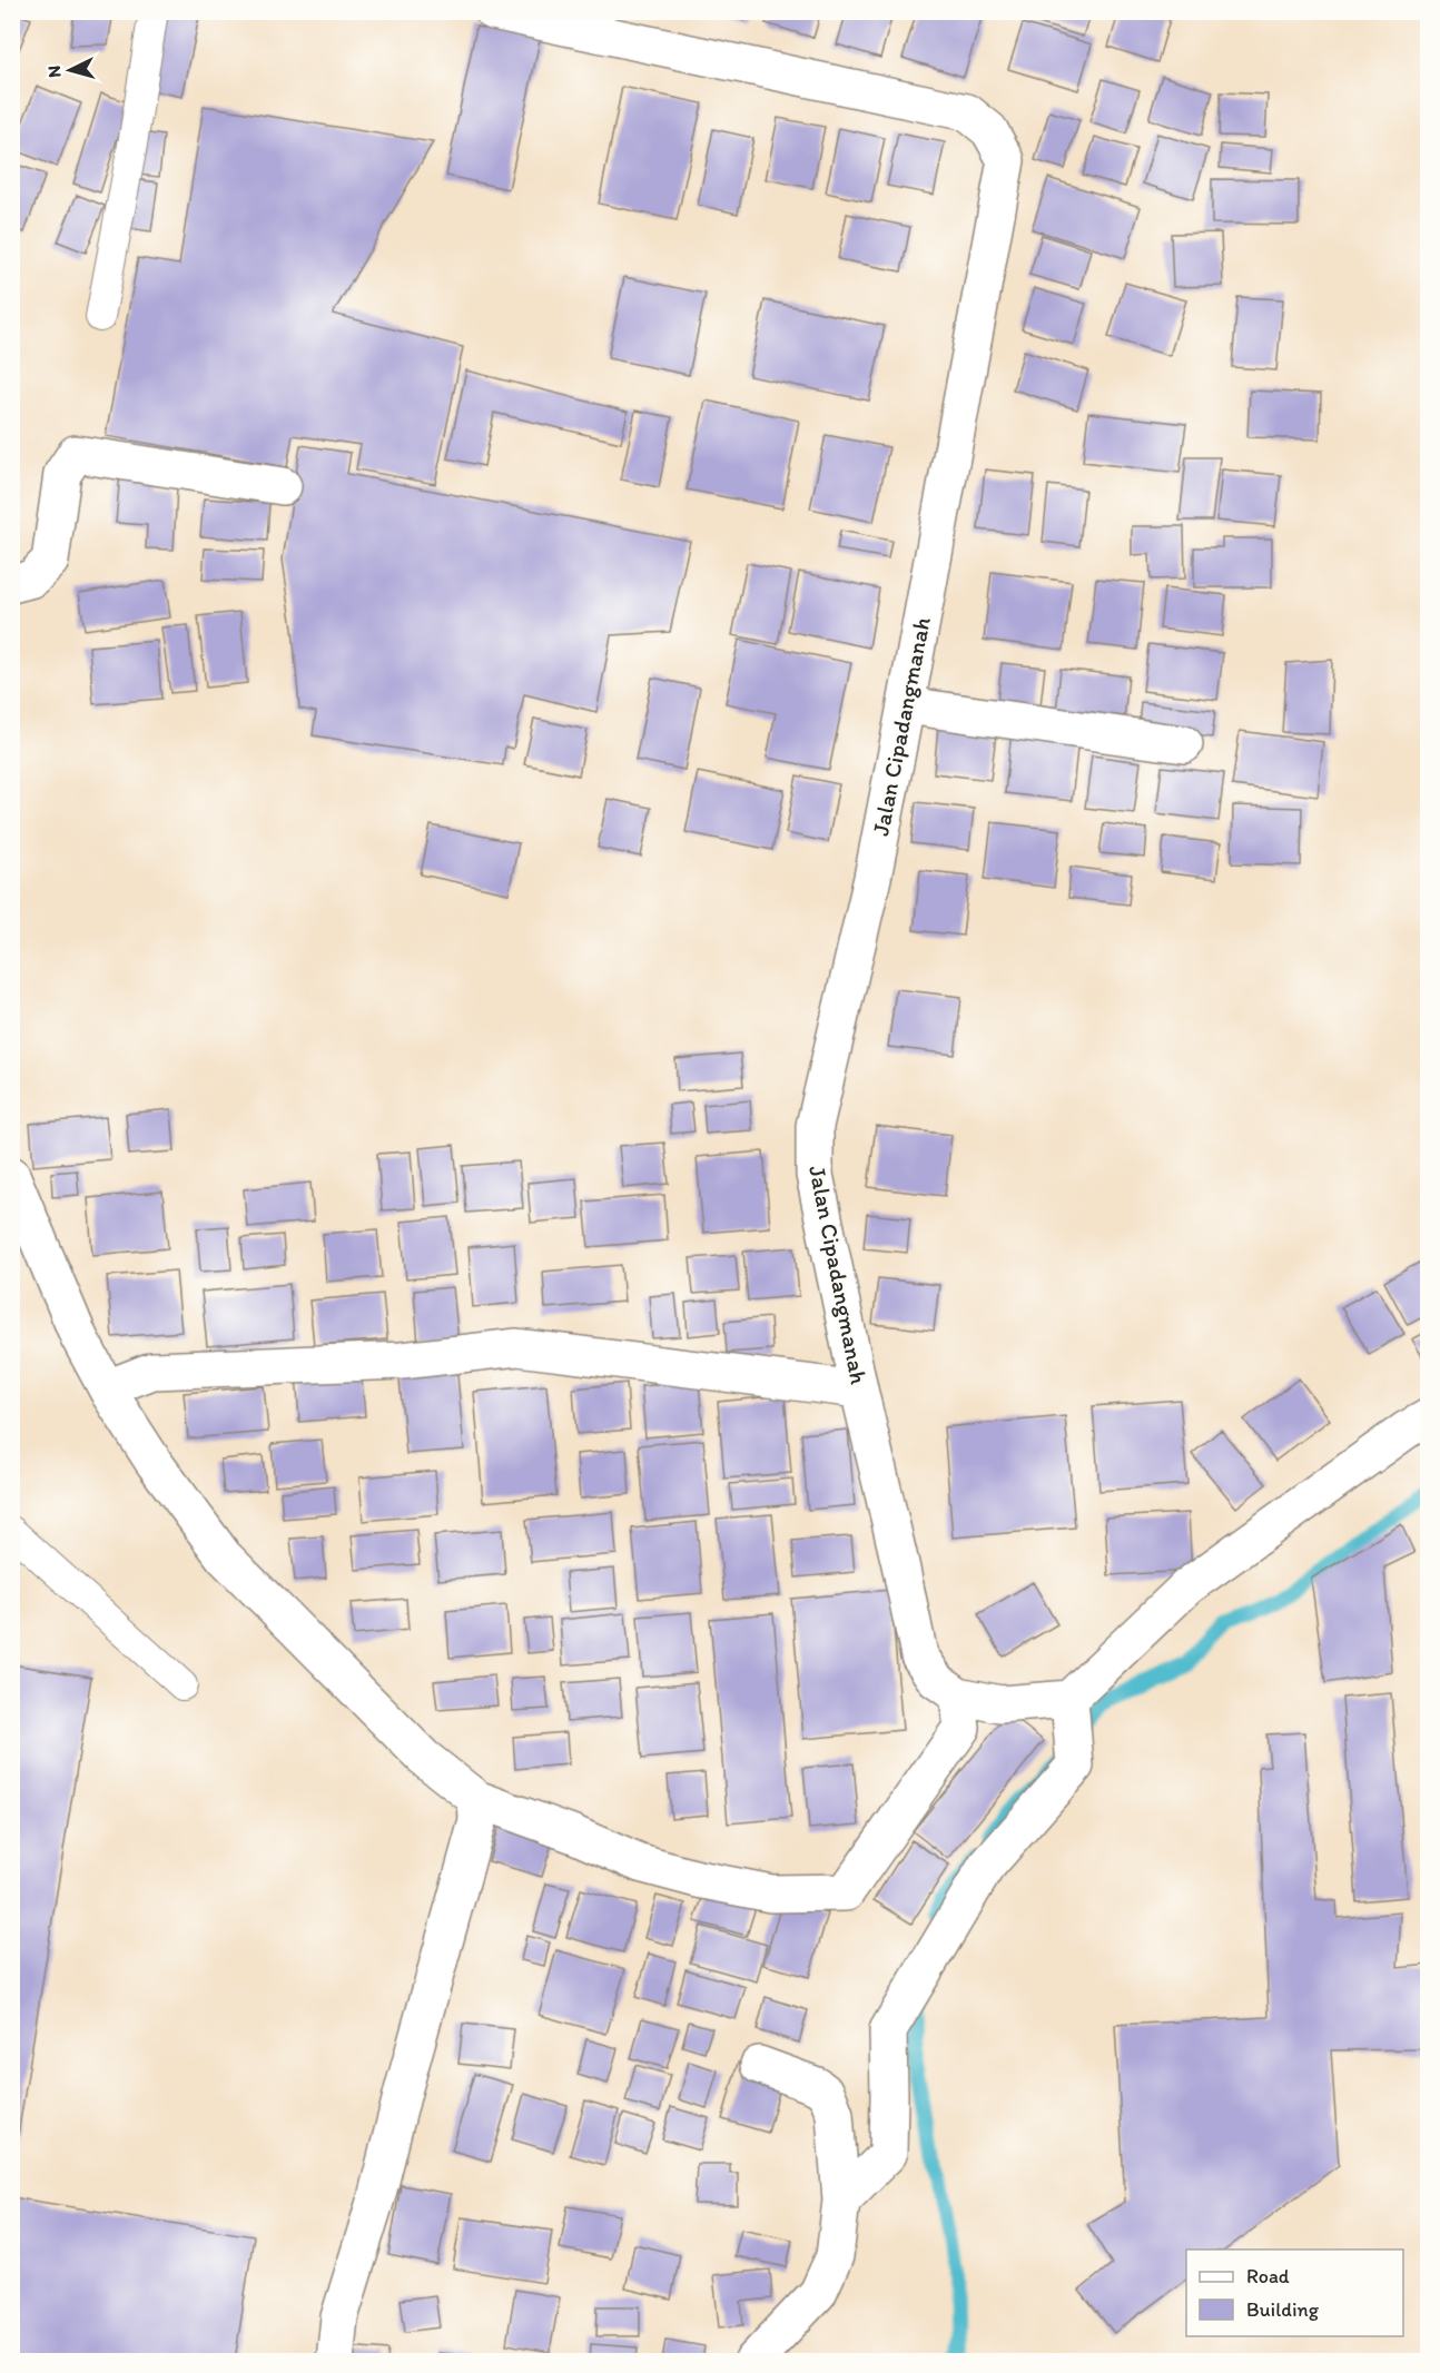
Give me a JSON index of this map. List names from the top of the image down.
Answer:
{
  "streets": {
    "street": ["Jalan Cipadangmanah"]
  },
  "legend": ["Road", "Building"],
  "north": "left"
}
